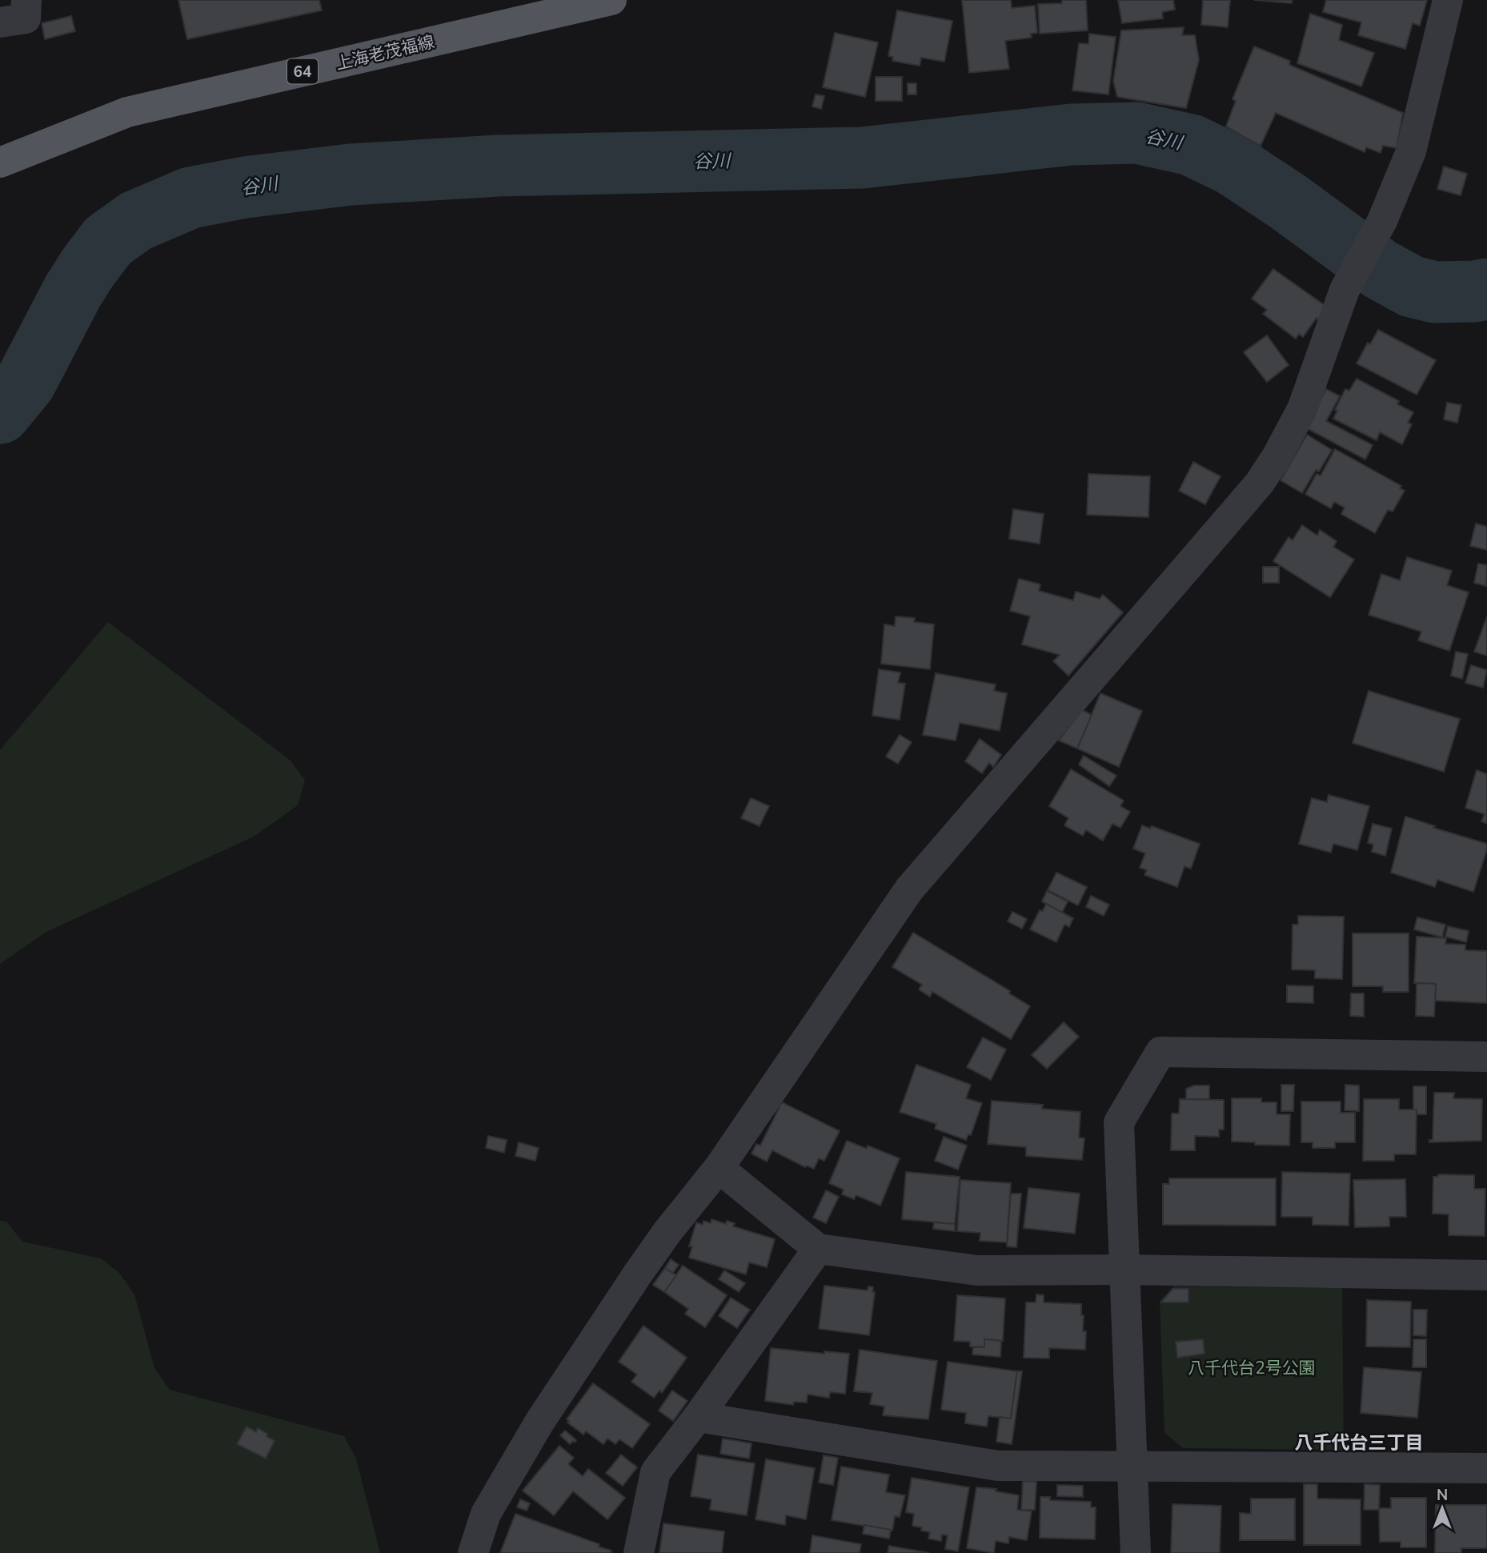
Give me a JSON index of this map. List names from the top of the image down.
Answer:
{
  "streets": {
    "main road": ["上海老茂福線", "64"]
  },
  "districts": ["八千代台三丁目"],
  "water": ["谷川"],
  "parks": ["八千代台2号公園"],
  "north": "top"
}
